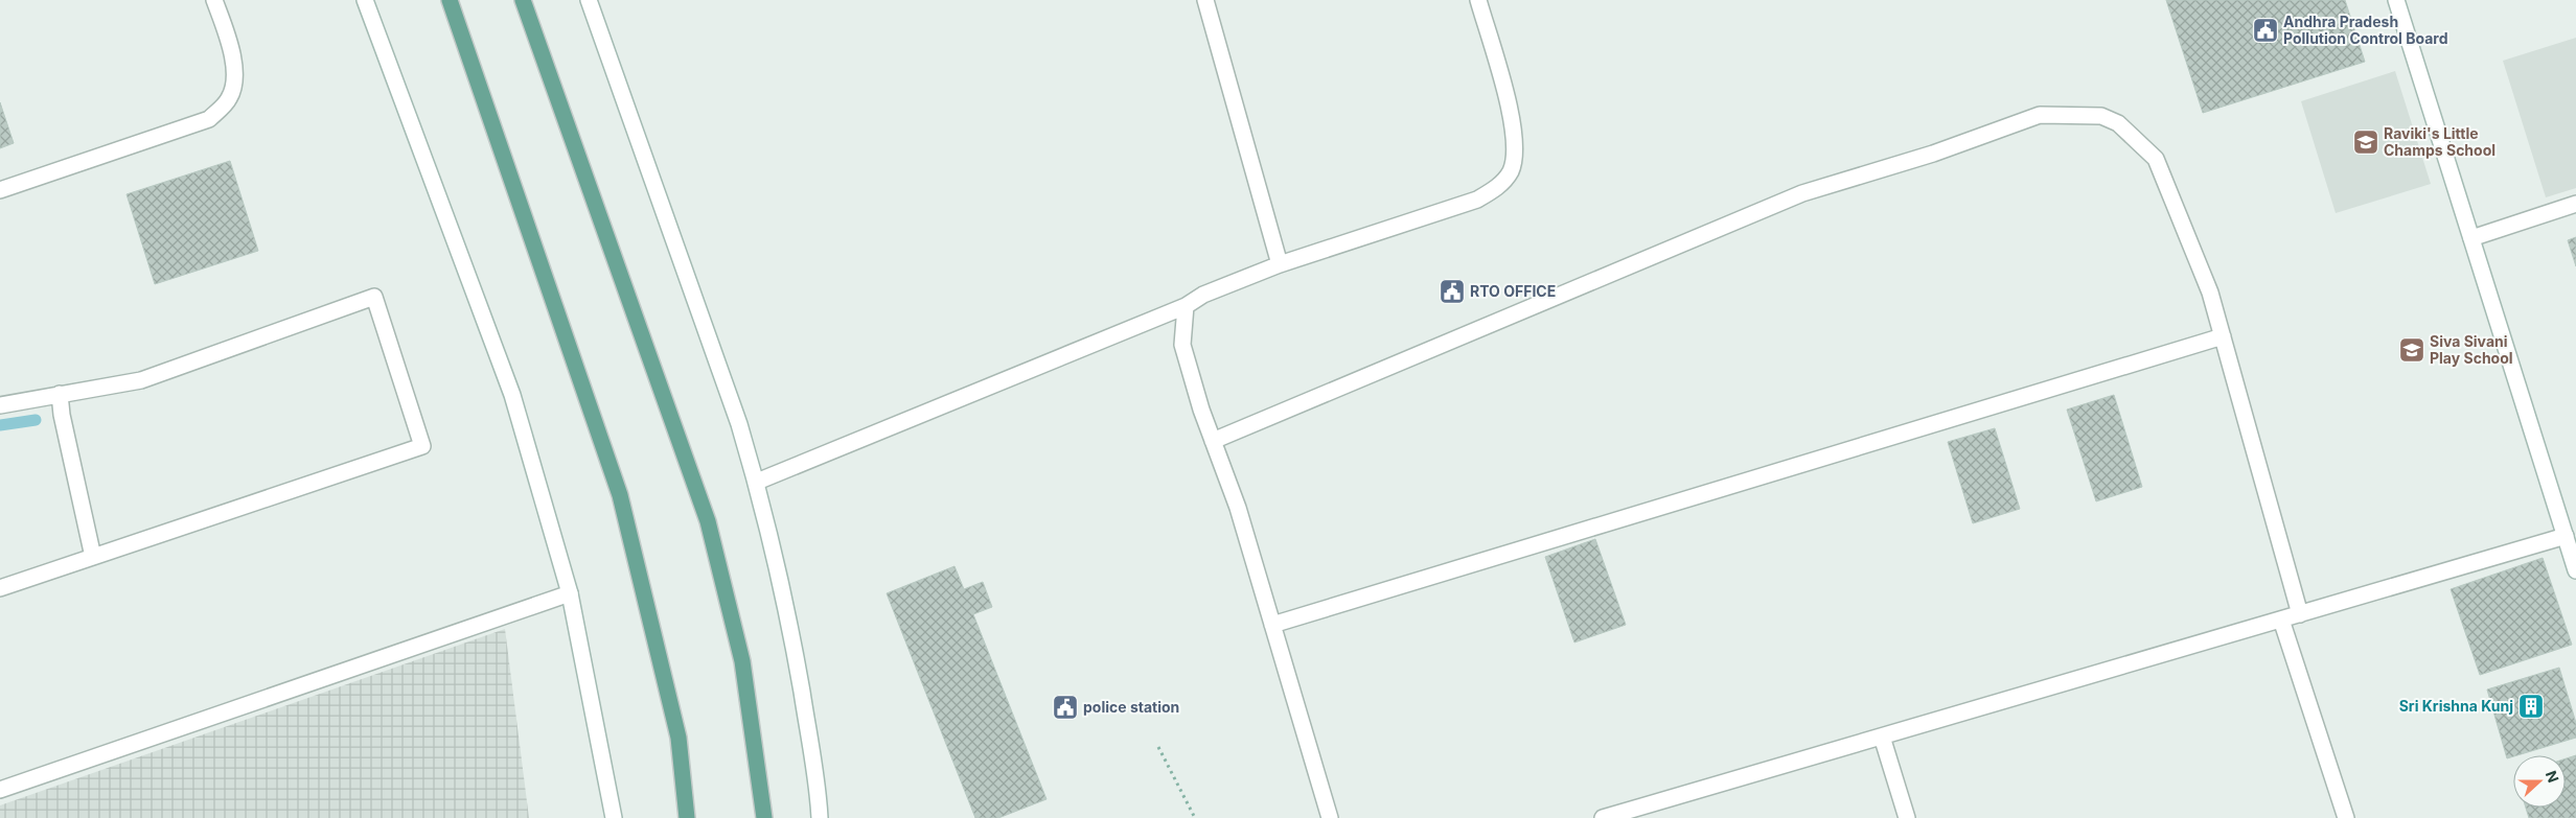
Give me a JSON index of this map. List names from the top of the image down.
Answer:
{
  "places": {
    "public building": ["Andhra Pradesh Pollution Control Board", "RTO OFFICE", "police station"],
    "school or university": ["Raviki's Little Champs School", "Siva Sivani Play School"],
    "building": ["Sri Krishna Kunj"]
  },
  "north": "right"
}
